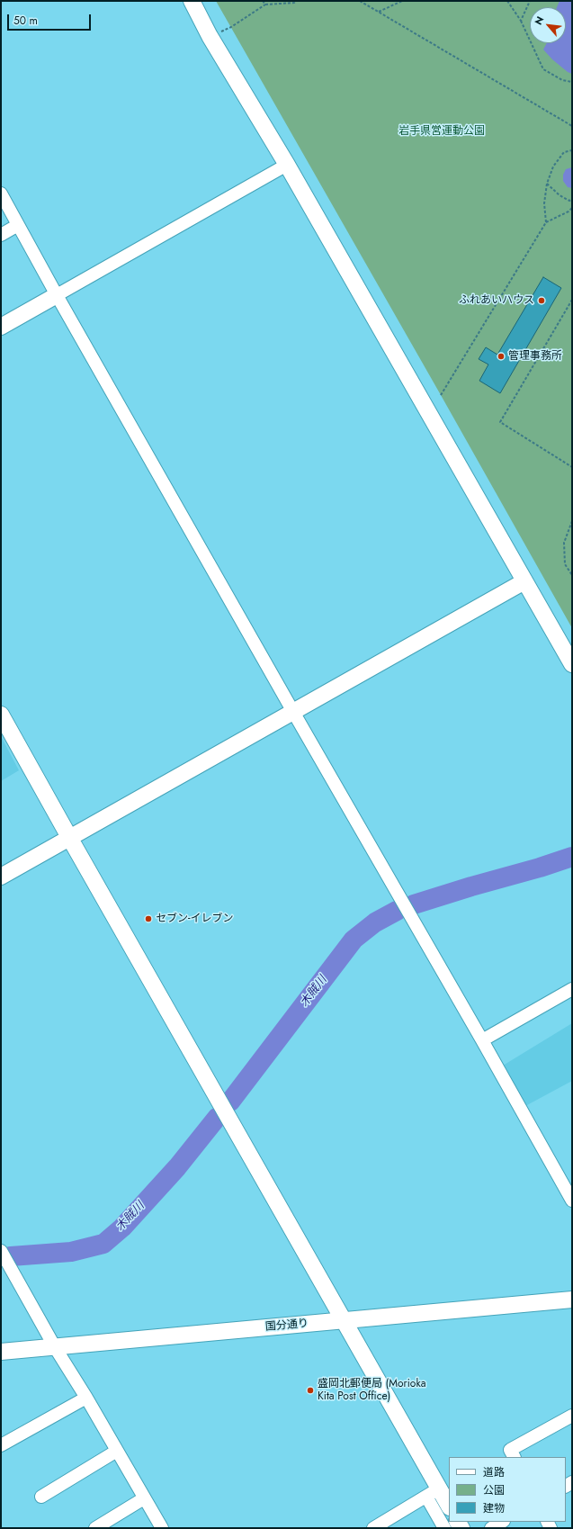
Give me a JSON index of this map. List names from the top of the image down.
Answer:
{
  "streets": {
    "street": ["国分通り"]
  },
  "water": ["木賊川"],
  "parks": ["岩手県営運動公園"],
  "places": [
    "ふれあいハウス",
    "管理事務所",
    "セブン-イレブン",
    "盛岡北郵便局 (Morioka Kita Post Office)"
  ],
  "legend": ["道路", "公園", "建物"],
  "scale_bar": "50 m",
  "north": "top left"
}
